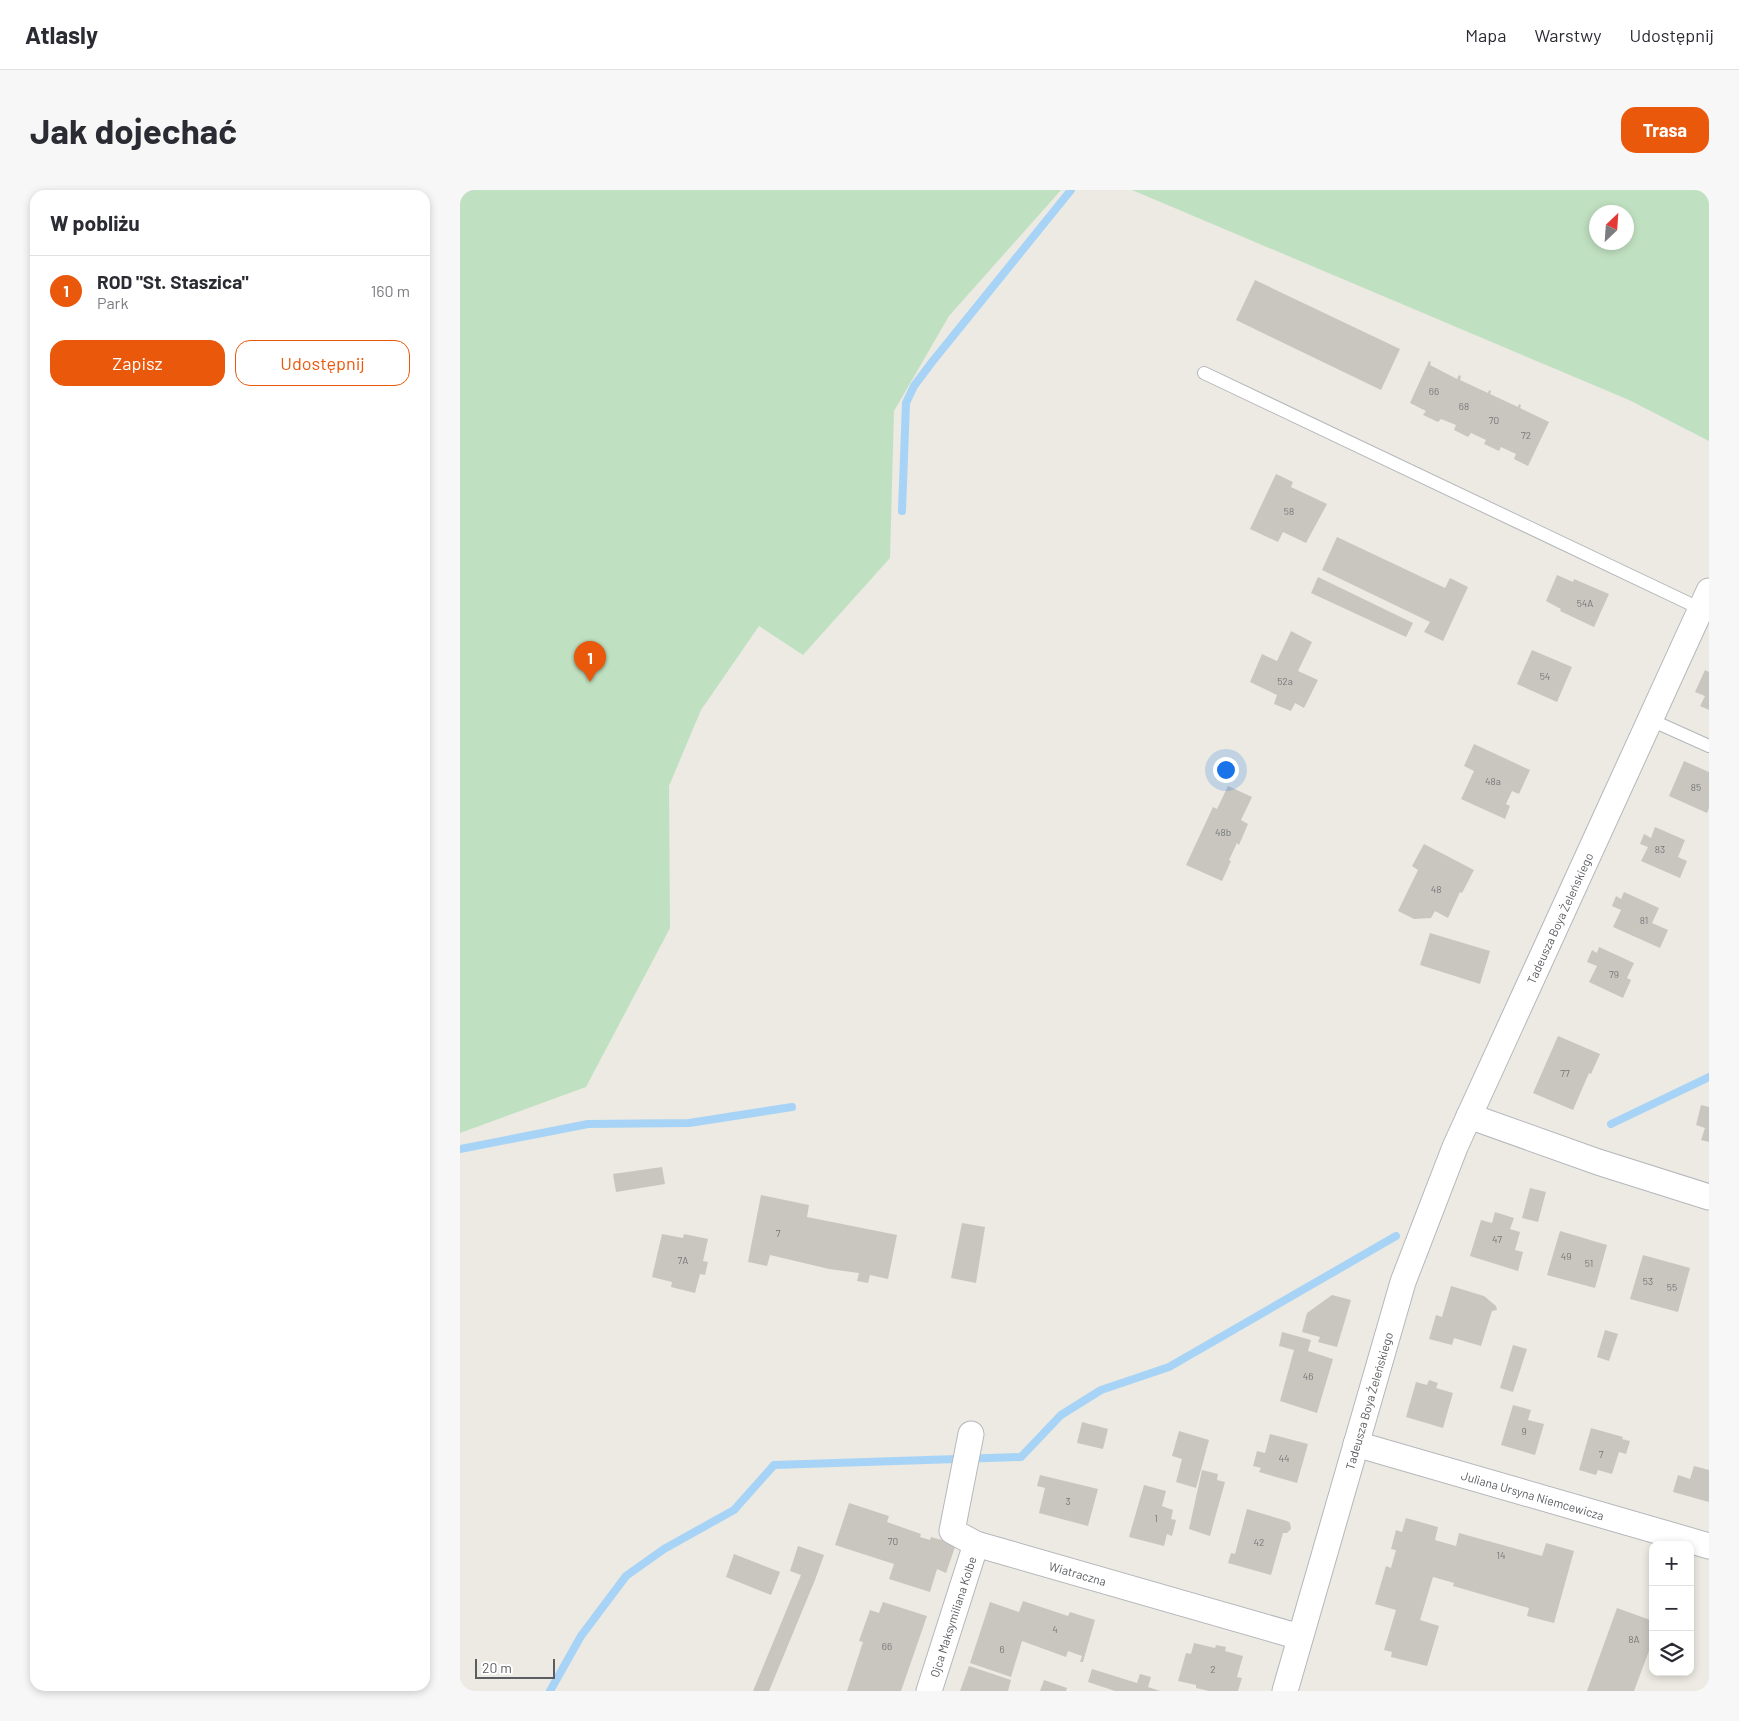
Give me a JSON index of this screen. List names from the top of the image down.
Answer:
{
  "streets": {
    "street": [
      "Tadeusza Boya Żeleńskiego",
      "Juliana Ursyna Niemcewicza",
      "Wiatraczna",
      "Ojca Maksymiliana Kolbe"
    ]
  },
  "crossings": [
    ["Tadeusza Boya Żeleńskiego", "Juliana Ursyna Niemcewicza"],
    ["Tadeusza Boya Żeleńskiego", "Wiatraczna"],
    ["Wiatraczna", "Ojca Maksymiliana Kolbe"]
  ],
  "house_numbers": [
    "66",
    "68",
    "70",
    "72",
    "58",
    "54A",
    "54",
    "52a",
    "48a",
    "85",
    "48b",
    "83",
    "48",
    "81",
    "79",
    "77",
    "7",
    "47",
    "49",
    "7A",
    "51",
    "53",
    "55",
    "46",
    "9",
    "7",
    "44",
    "3",
    "1",
    "70",
    "42",
    "14",
    "4",
    "8A",
    "66",
    "6",
    "2"
  ],
  "scale_bar": "20 m",
  "north": "top right",
  "page": {
    "header": "Atlasly",
    "nav": ["Mapa", "Warstwy", "Udostępnij"],
    "buttons": [
      "Trasa",
      ["Zapisz", "Udostępnij"]
    ],
    "title": "Jak dojechać",
    "heading": "W pobliżu",
    "list": [
      {
        "mark": "1",
        "name": "ROD \"St. Staszica\"",
        "note": "Park",
        "value": "160 m"
      }
    ],
    "pins": "1",
    "map_buttons": ["+", "−"],
    "scale": "20 m"
  }
}
